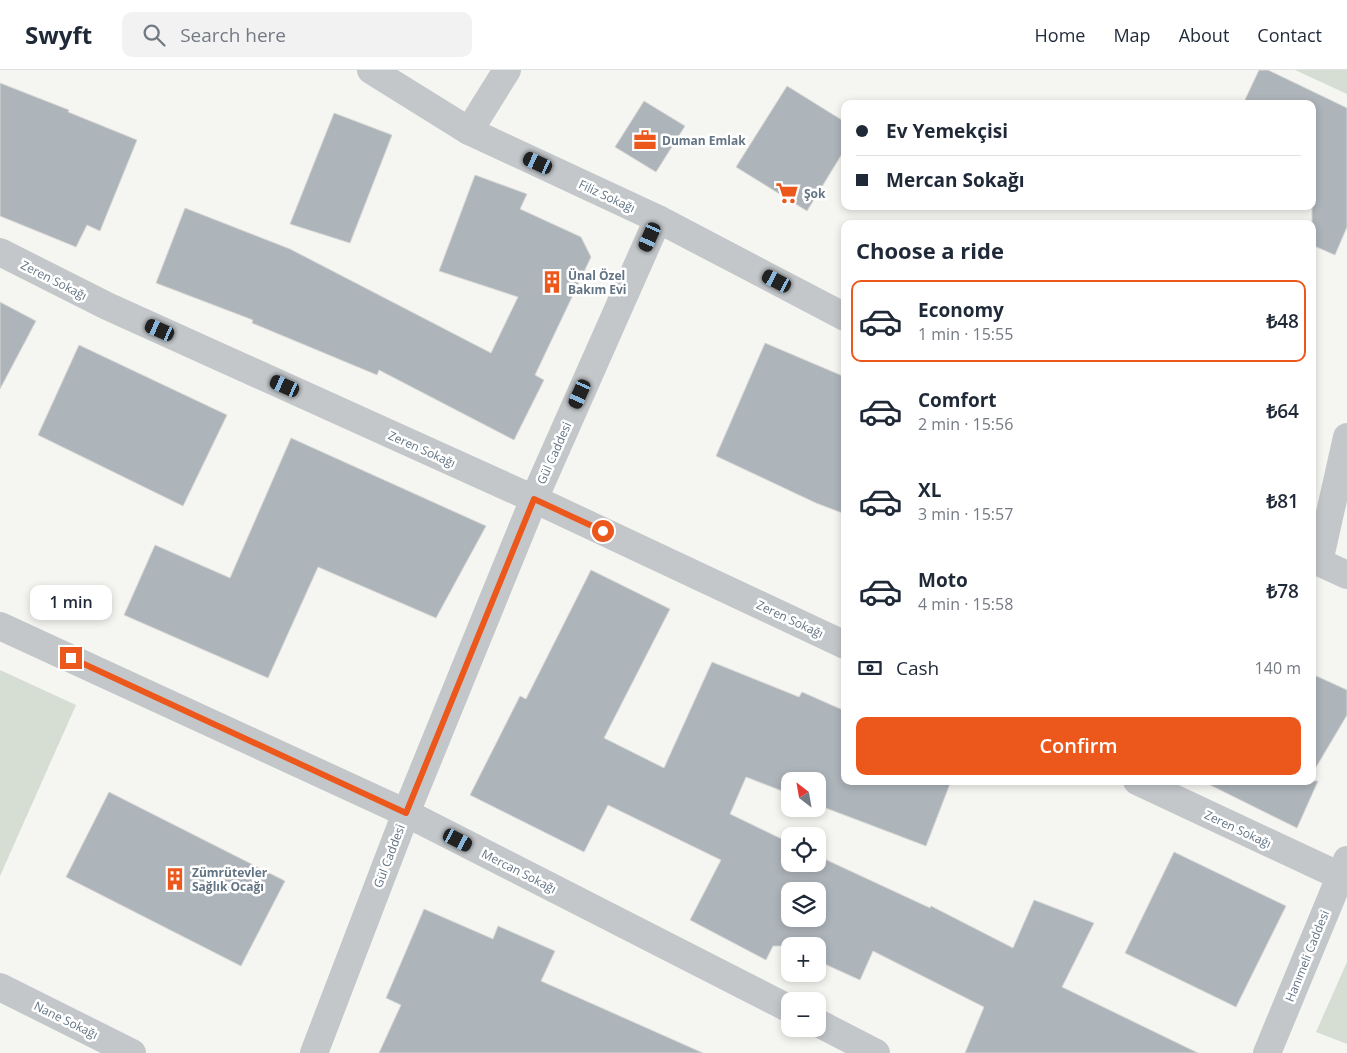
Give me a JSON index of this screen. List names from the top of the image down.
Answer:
{
  "streets": {
    "street": [
      "Filiz Sokağı",
      "Zeren Sokağı",
      "Gül Caddesi",
      "Mercan Sokağı",
      "Hanımeli Caddesi",
      "Nane Sokağı"
    ]
  },
  "crossings": [
    ["Filiz Sokağı", "Gül Caddesi"],
    ["Zeren Sokağı", "Gül Caddesi"],
    ["Zeren Sokağı", "Hanımeli Caddesi"],
    ["Gül Caddesi", "Mercan Sokağı"]
  ],
  "places": {
    "office": ["Duman Emlak"],
    "supermarket": ["Şok"],
    "building": ["Ünal Özel Bakım Evi", "Zümrütevler Sağlık Ocağı"]
  },
  "north": "top left",
  "page": {
    "header": "Swyft",
    "search": "Search here",
    "nav": [
      "Home",
      "Map",
      "About",
      "Contact"
    ],
    "banner": ["Ev Yemekçisi", "Mercan Sokağı"],
    "heading": "Choose a ride",
    "list": [
      {
        "name": "Economy",
        "note": "1 min · 15:55",
        "value": "₺48"
      },
      {
        "name": "Comfort",
        "note": "2 min · 15:56",
        "value": "₺64"
      },
      {
        "name": "XL",
        "note": "3 min · 15:57",
        "value": "₺81"
      },
      {
        "name": "Moto",
        "note": "4 min · 15:58",
        "value": "₺78"
      }
    ],
    "bubble": "1 min",
    "pay": ["Cash", "140 m"],
    "buttons": "Confirm",
    "map_buttons": ["+", "−"]
  }
}
